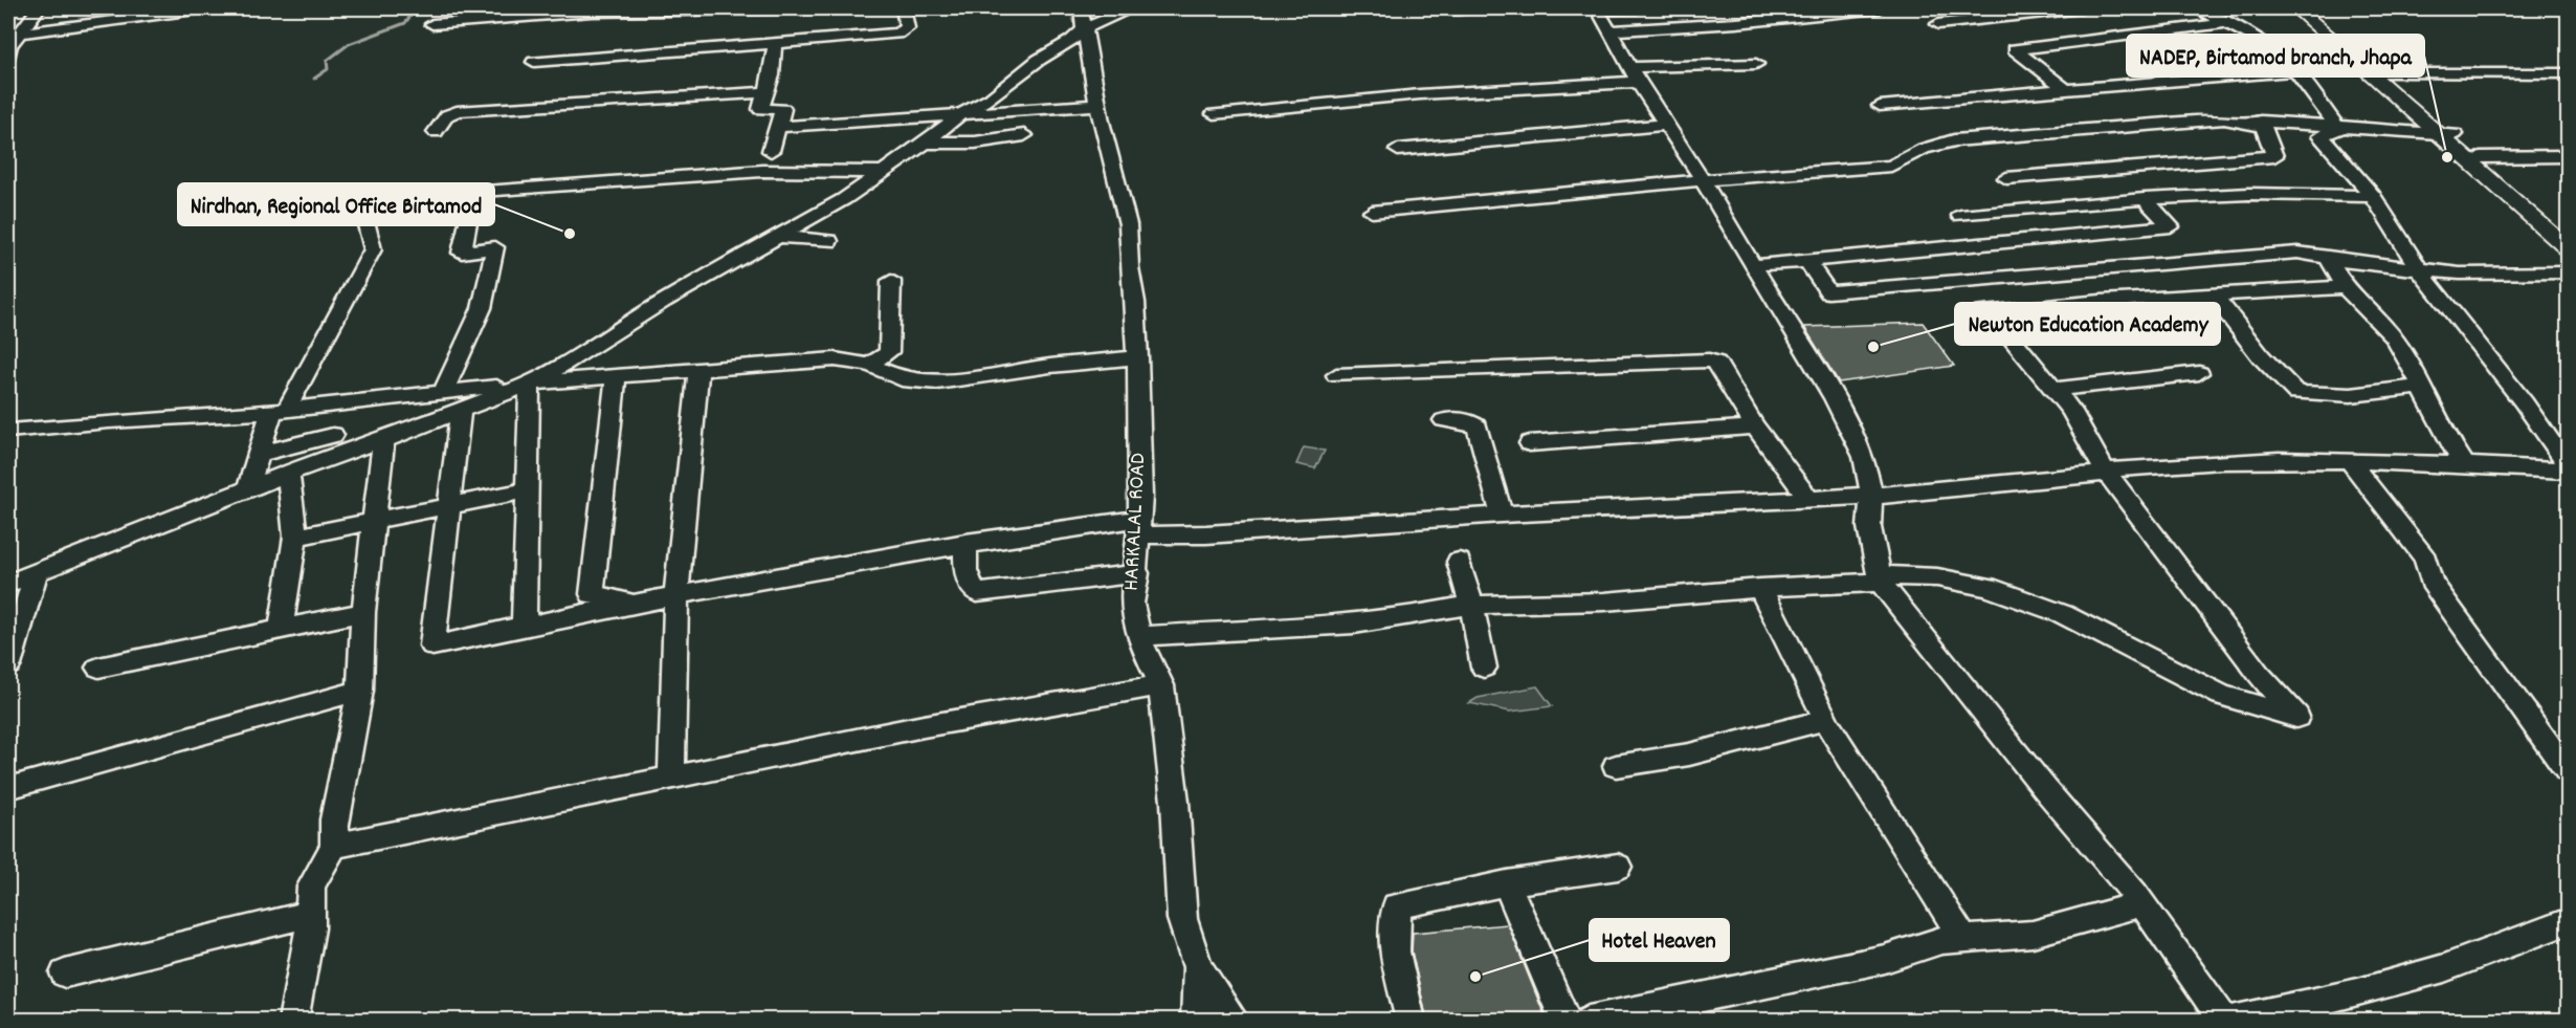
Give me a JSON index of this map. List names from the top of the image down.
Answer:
{
  "streets": {
    "street": ["HARKALAL ROAD"]
  },
  "places": [
    "NADEP, Birtamod branch, Jhapa",
    "Nirdhan, Regional Office Birtamod",
    "Newton Education Academy",
    "Hotel Heaven"
  ]
}
